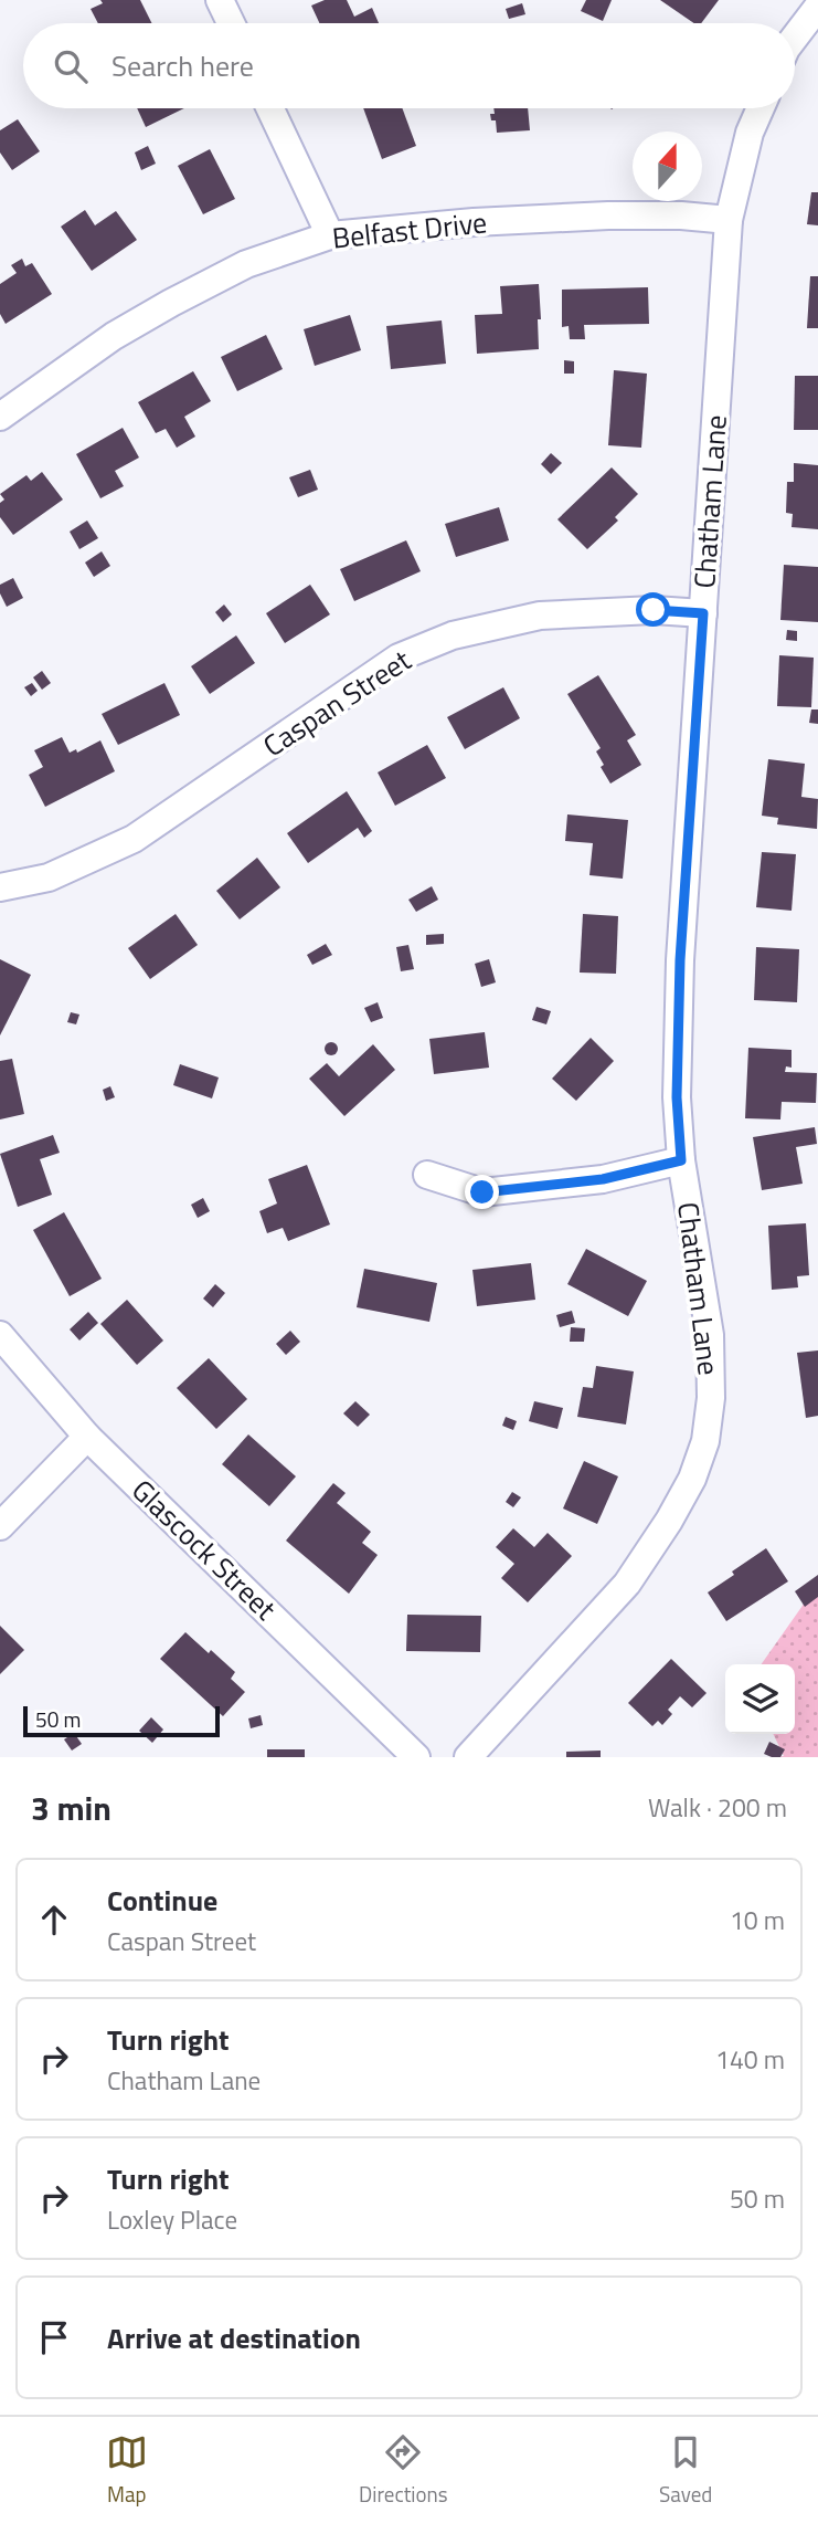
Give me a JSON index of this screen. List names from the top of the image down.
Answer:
{
  "streets": {
    "street": [
      "Belfast Drive",
      "Chatham Lane",
      "Caspan Street",
      "Glascock Street"
    ]
  },
  "crossings": [
    ["Belfast Drive", "Chatham Lane"],
    ["Chatham Lane", "Caspan Street"]
  ],
  "scale_bar": "50 m",
  "north": "top",
  "page": {
    "search": "Search here",
    "scale": "50 m",
    "heading": ["3 min", "Walk · 200 m"],
    "list": [
      ["Continue", "Caspan Street", "10 m"],
      ["Turn right", "Chatham Lane", "140 m"],
      ["Turn right", "Loxley Place", "50 m"],
      "Arrive at destination"
    ],
    "nav": ["Map", "Directions", "Saved"]
  }
}
